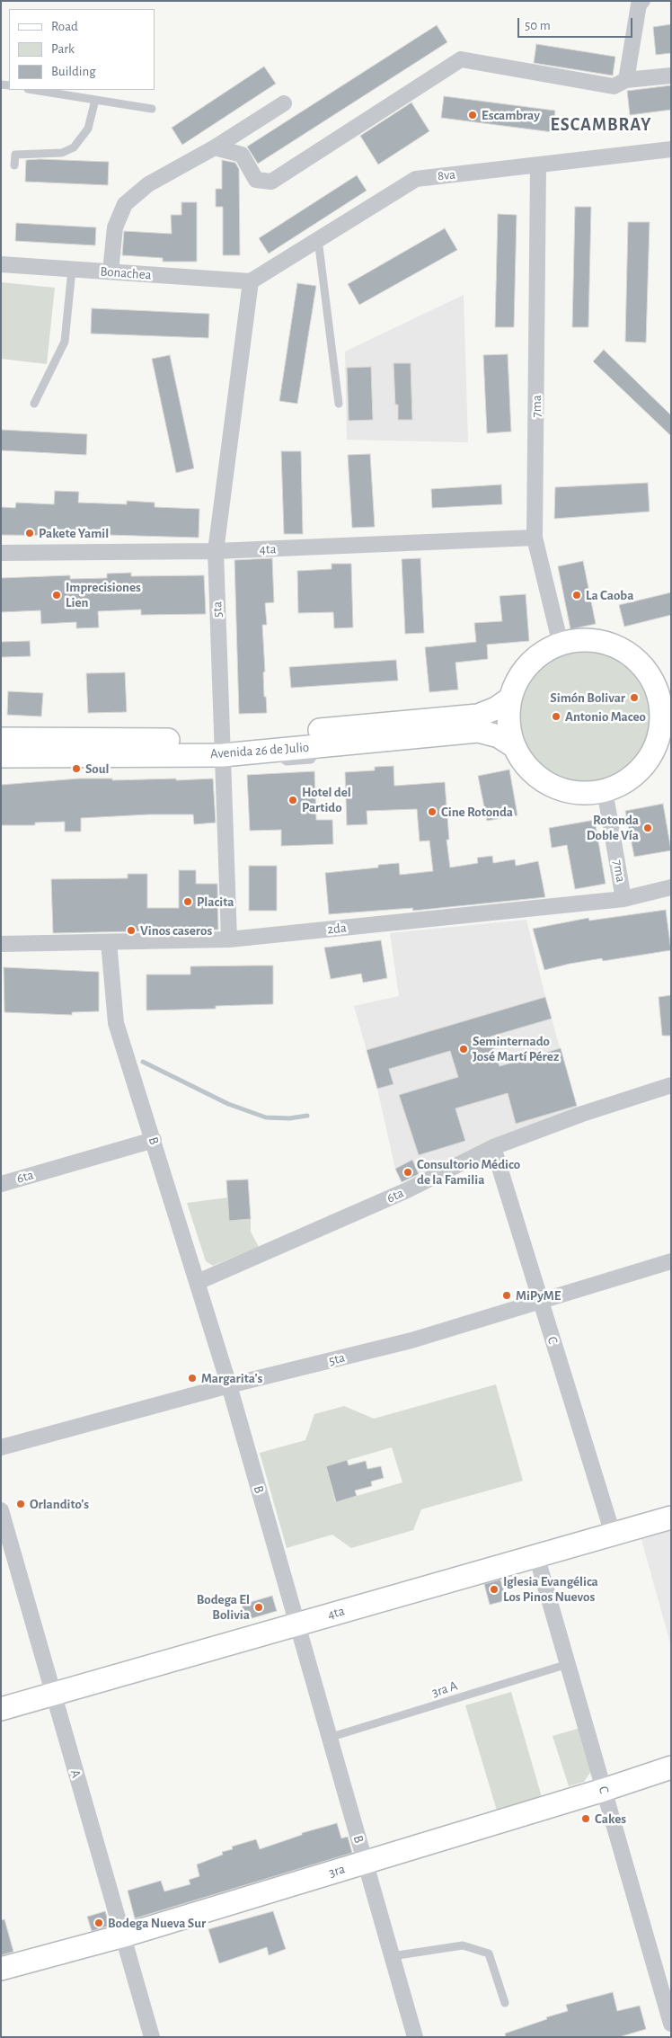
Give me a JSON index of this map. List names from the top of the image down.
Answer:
{
  "streets": {
    "main road": ["4ta", "Avenida 26 de Julio", "3ra"],
    "street": [
      "8va",
      "Bonachea",
      "7ma",
      "5ta",
      "2da",
      "B",
      "6ta",
      "C",
      "A"
    ],
    "lane": ["3ra A"]
  },
  "crossings": [
    ["8va", "Bonachea"],
    ["8va", "7ma"],
    ["8va", "5ta"],
    ["Bonachea", "5ta"],
    ["7ma", "4ta"],
    ["7ma", "Avenida 26 de Julio"],
    ["7ma", "2da"],
    ["4ta", "5ta"],
    ["4ta", "B"],
    ["4ta", "C"],
    ["4ta", "A"],
    ["5ta", "Avenida 26 de Julio"],
    ["5ta", "2da"],
    ["5ta", "B"],
    ["5ta", "C"],
    ["2da", "B"],
    ["B", "6ta"],
    ["B", "3ra A"],
    ["B", "3ra"],
    ["6ta", "C"],
    ["C", "3ra A"],
    ["C", "3ra"],
    ["A", "3ra"]
  ],
  "districts": ["ESCAMBRAY"],
  "places": [
    "Escambray",
    "Pakete Yamil",
    "Imprecisiones Lien",
    "La Caoba",
    "Simón Bolivar",
    "Antonio Maceo",
    "Soul",
    "Hotel del Partido",
    "Cine Rotonda",
    "Rotonda Doble Vía",
    "Placita",
    "Vinos caseros",
    "Seminternado José Martí Pérez",
    "Consultorio Médico de la Familia",
    "MiPyME",
    "Margarita's",
    "Orlandito's",
    "Iglesia Evangélica Los Pinos Nuevos",
    "Bodega El Bolivia",
    "Cakes",
    "Bodega Nueva Sur"
  ],
  "legend": ["Road", "Park", "Building"],
  "scale_bar": "50 m"
}
